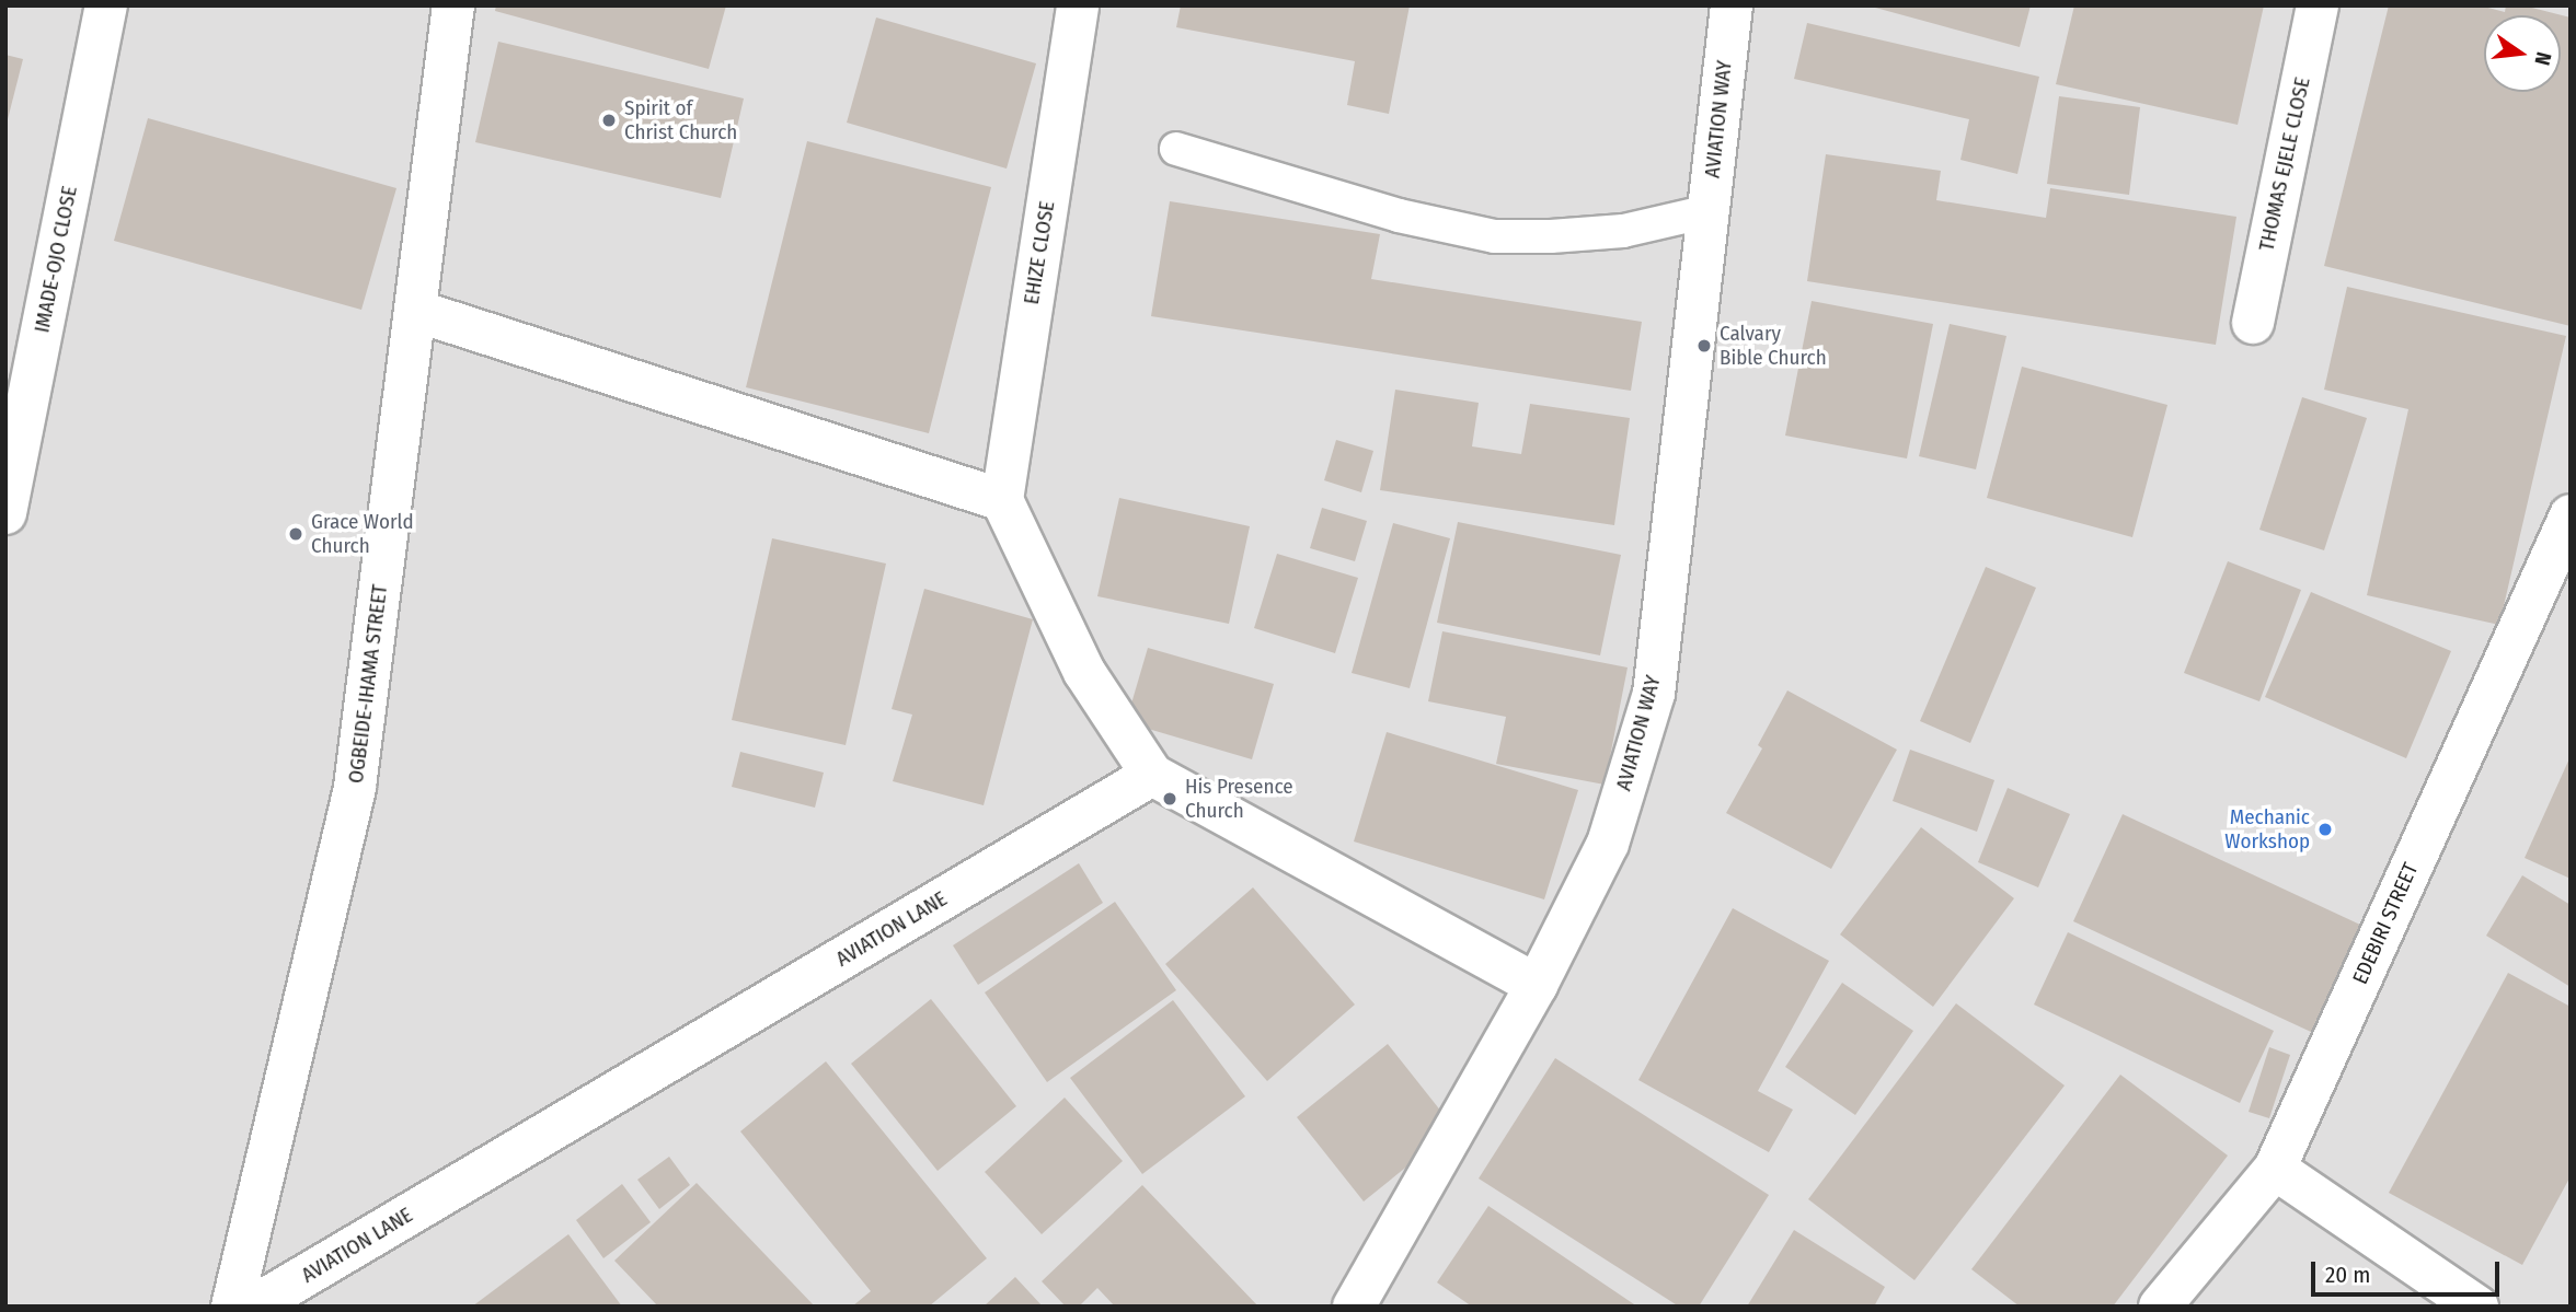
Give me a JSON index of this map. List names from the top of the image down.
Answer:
{
  "streets": {
    "street": [
      "AVIATION WAY",
      "THOMAS EJELE CLOSE",
      "EHIZE CLOSE",
      "IMADE-OJO CLOSE",
      "OGBEIDE-IHAMA STREET",
      "EDEBIRI STREET",
      "AVIATION LANE"
    ]
  },
  "places": [
    "Spirit of Christ Church",
    "Calvary Bible Church",
    "Grace World Church",
    "His Presence Church",
    "Mechanic Workshop"
  ],
  "scale_bar": "20 m",
  "north": "right"
}
